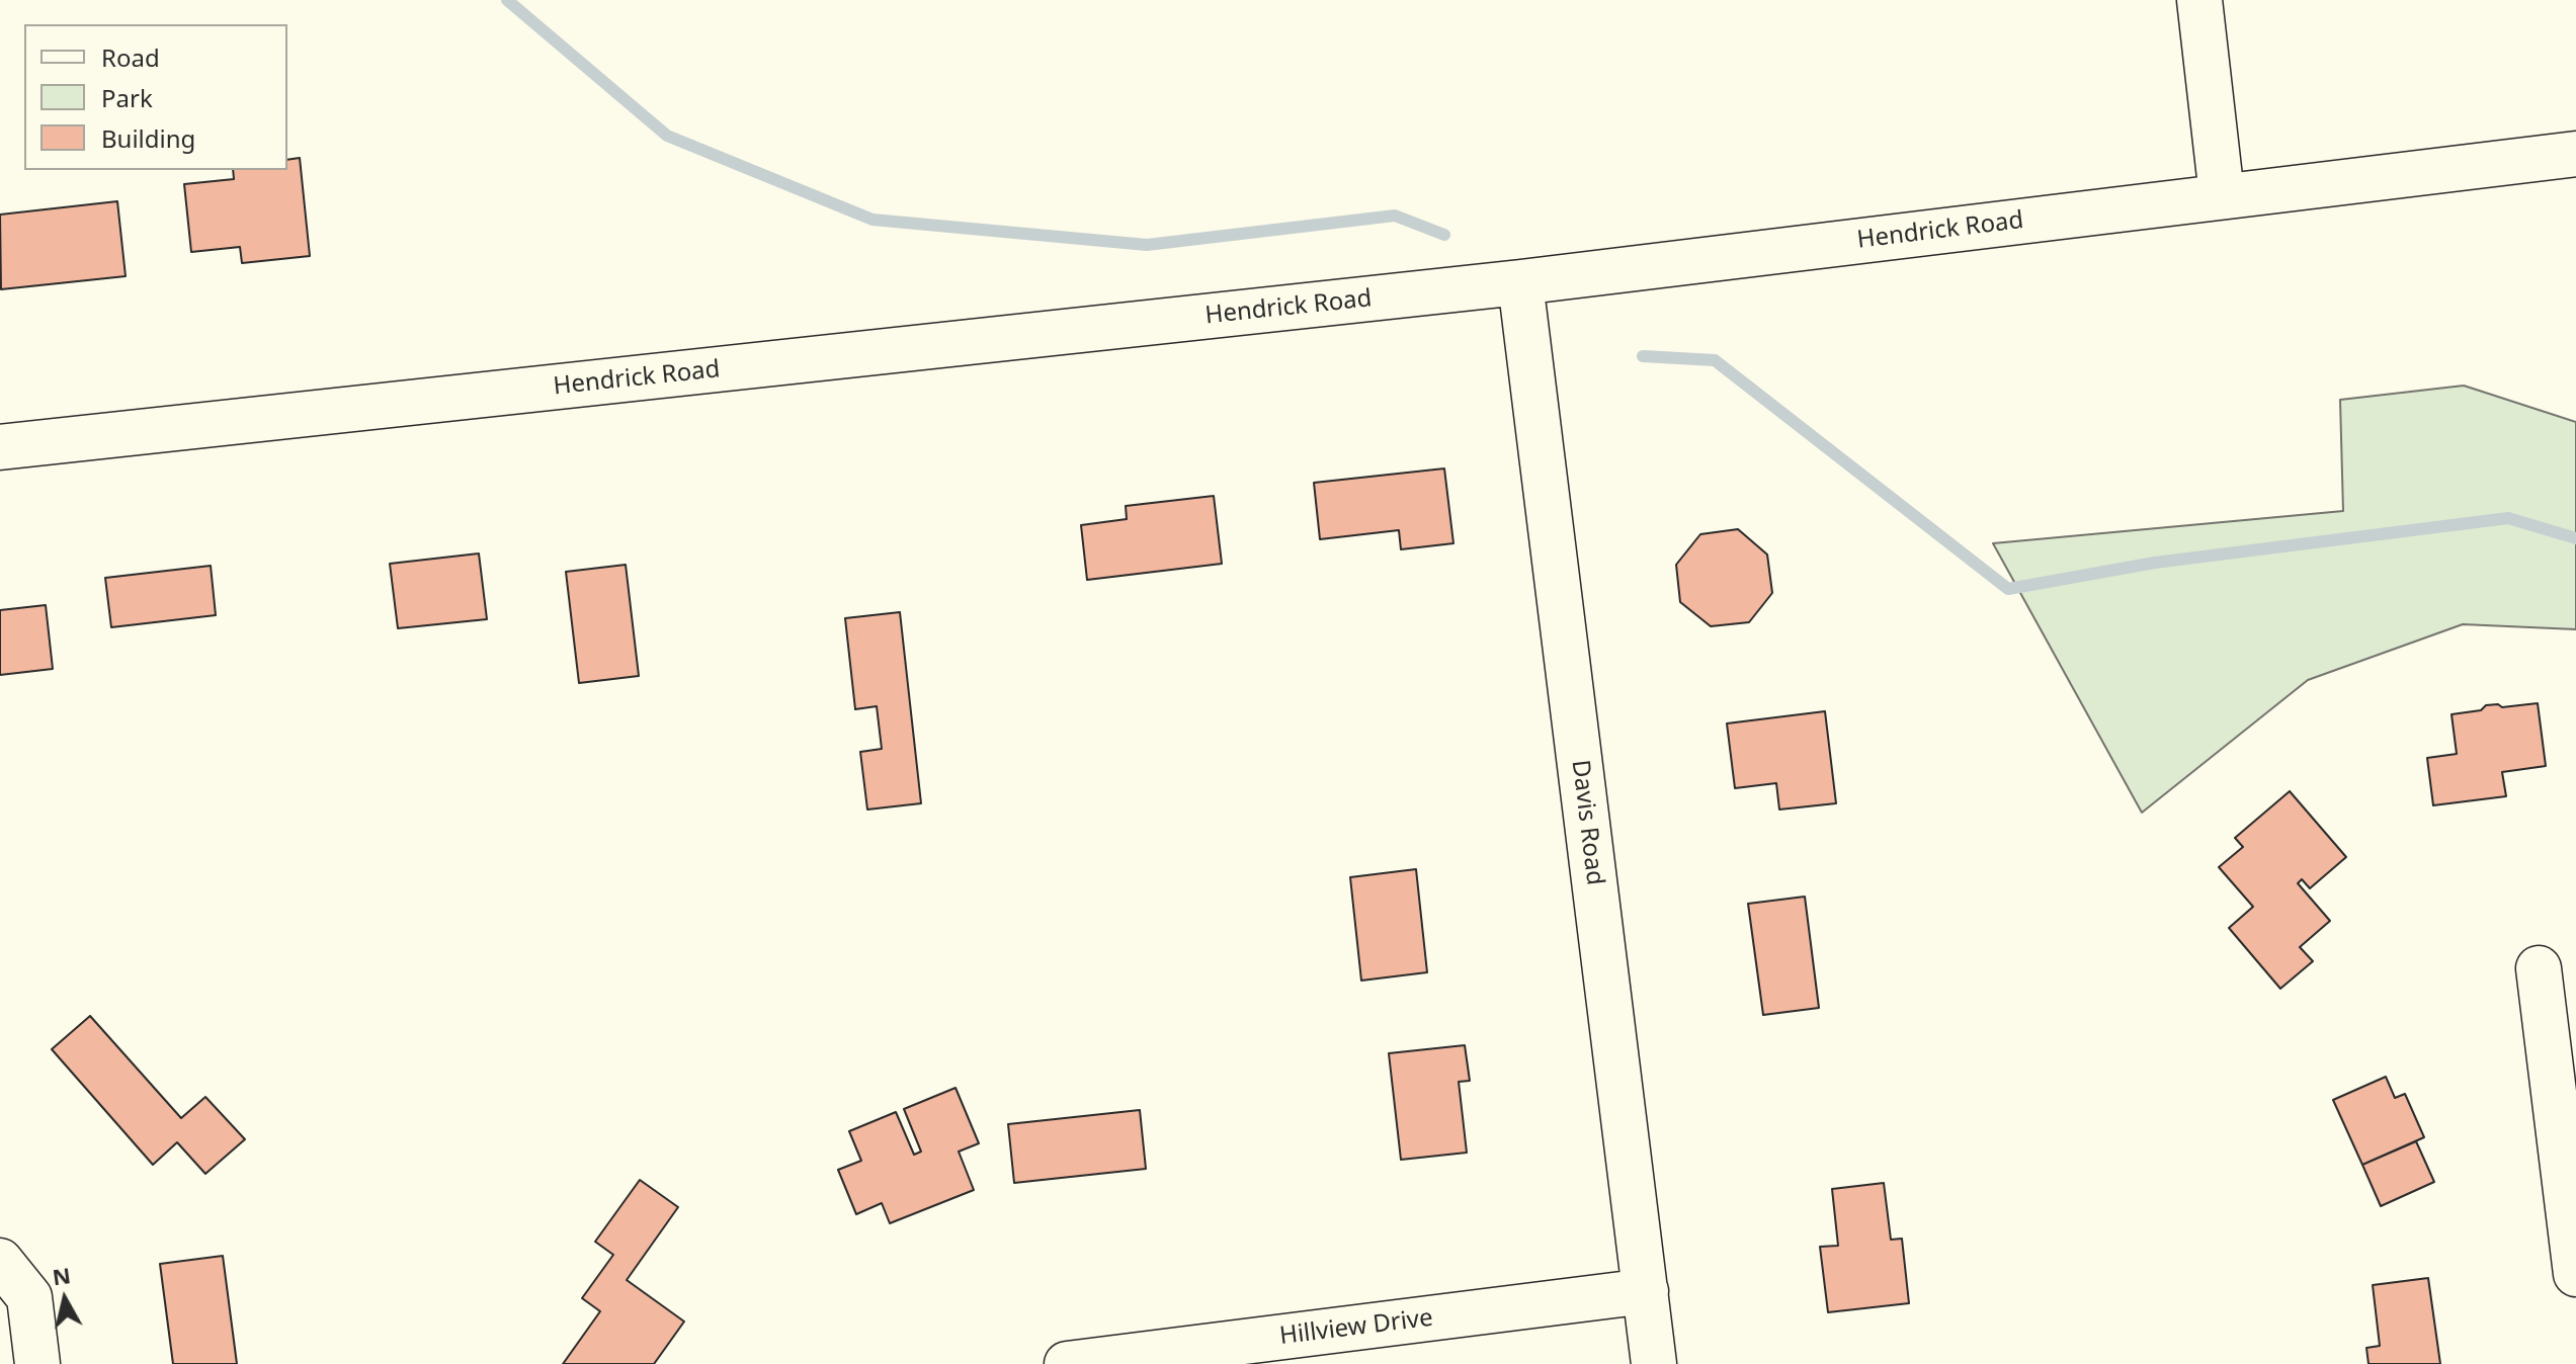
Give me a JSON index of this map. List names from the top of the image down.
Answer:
{
  "streets": {
    "street": ["Hendrick Road", "Davis Road", "Hillview Drive"]
  },
  "crossings": [
    ["Hendrick Road", "Davis Road"],
    ["Davis Road", "Hillview Drive"]
  ],
  "legend": ["Road", "Park", "Building"],
  "north": "top"
}
